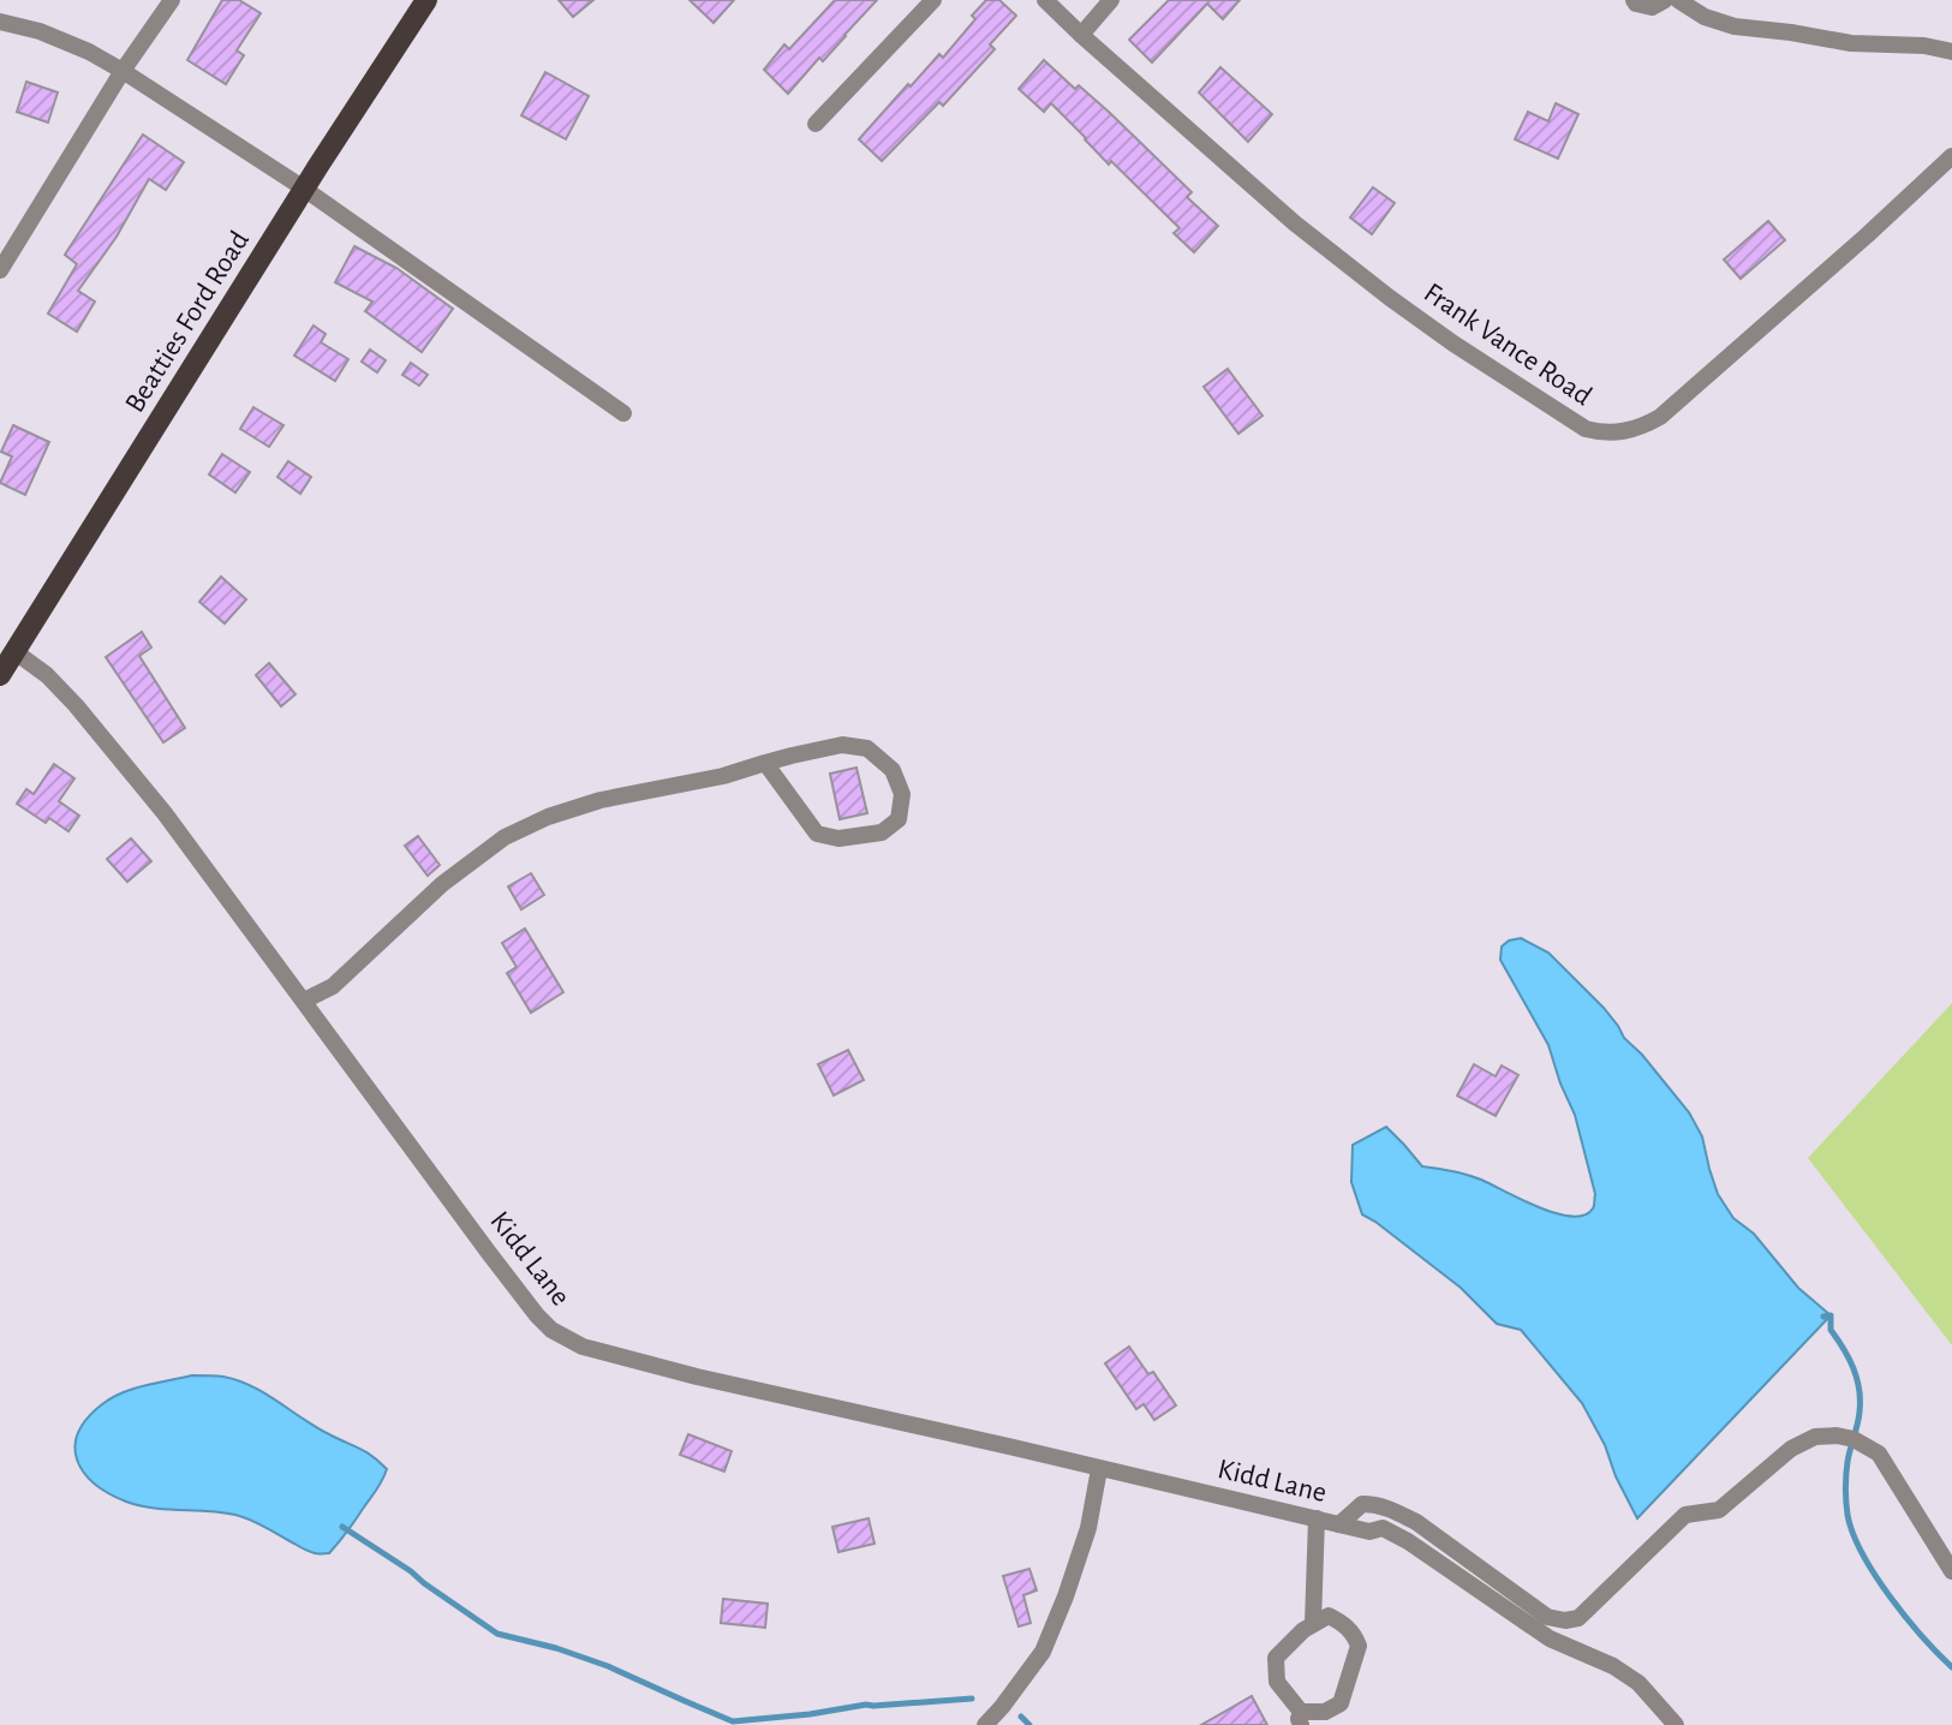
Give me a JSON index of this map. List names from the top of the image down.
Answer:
{
  "streets": {
    "main road": ["Beatties Ford Road"],
    "street": ["Frank Vance Road", "Kidd Lane"]
  },
  "crossings": [
    ["Beatties Ford Road", "Kidd Lane"]
  ]
}
